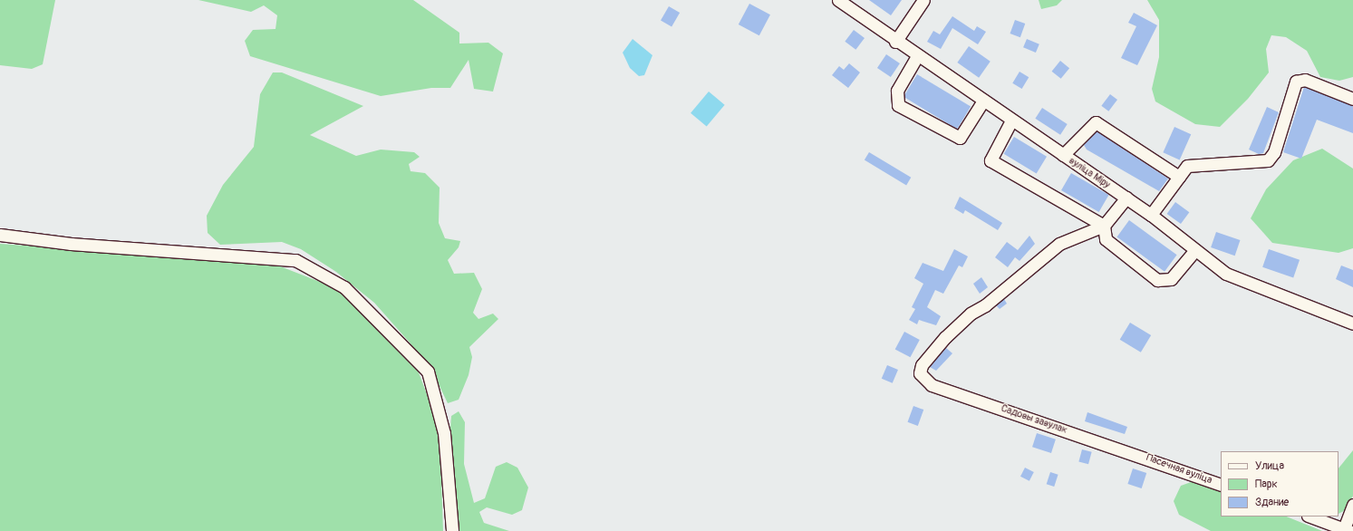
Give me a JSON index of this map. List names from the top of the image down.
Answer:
{
  "streets": {
    "street": ["вуліца Міру", "Садовы завулак", "Пасечная вуліца"]
  },
  "crossings": [
    ["Садовы завулак", "Пасечная вуліца"]
  ],
  "legend": ["Улица", "Парк", "Здание"]
}
